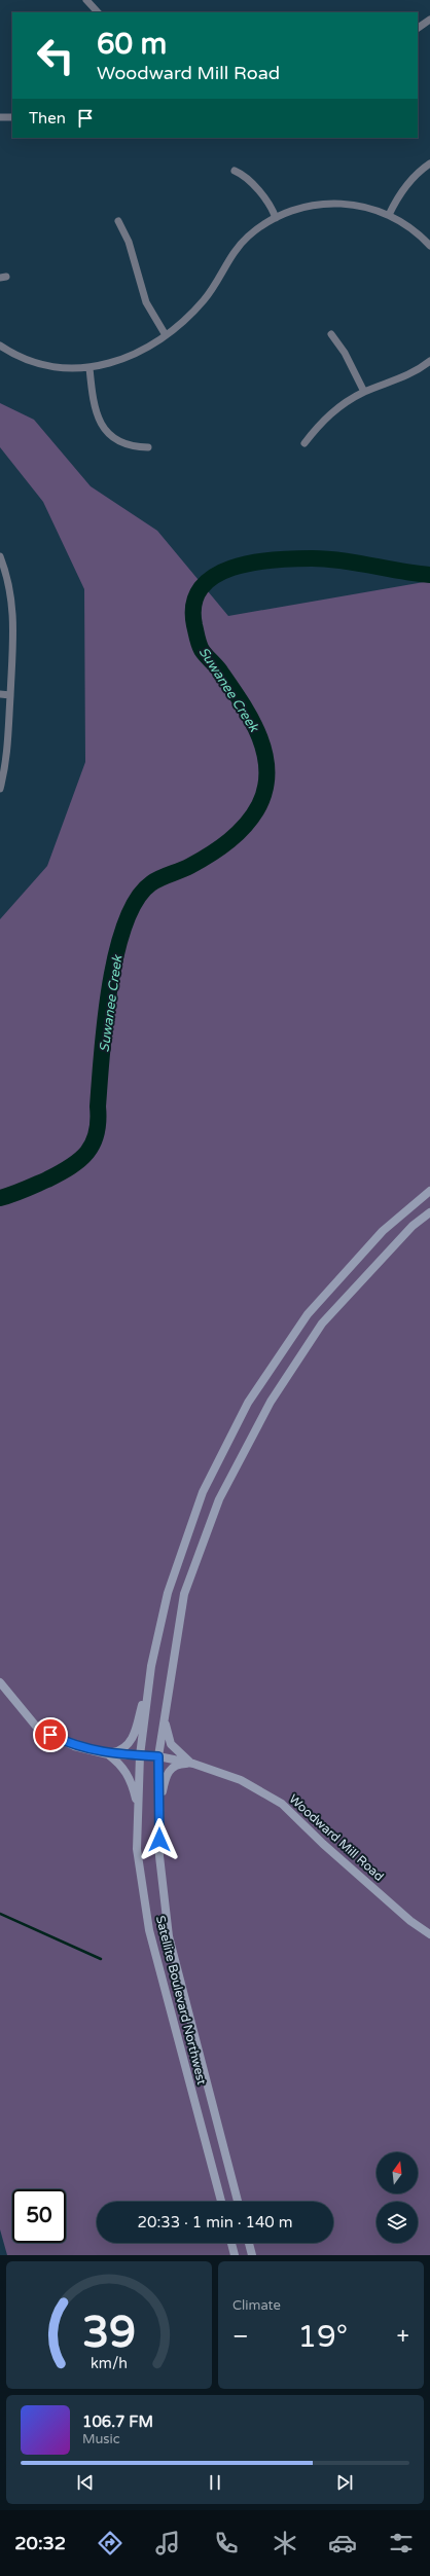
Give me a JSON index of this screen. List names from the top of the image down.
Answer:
{
  "streets": {
    "main road": ["Woodward Mill Road", "Satellite Boulevard Northwest"]
  },
  "crossings": [
    ["Woodward Mill Road", "Satellite Boulevard Northwest"]
  ],
  "water": ["Suwanee Creek"],
  "north": "top",
  "page": {
    "turn": ["60 m", "Woodward Mill Road"],
    "then": "Then",
    "limit": "50",
    "trip": "20:33 · 1 min · 140 m",
    "tile": "Climate",
    "heat": ["−", "19°", "+"],
    "song": ["106.7 FM", "Music"],
    "tabs": "20:32",
    "gauge": ["39", "km/h"]
  }
}
